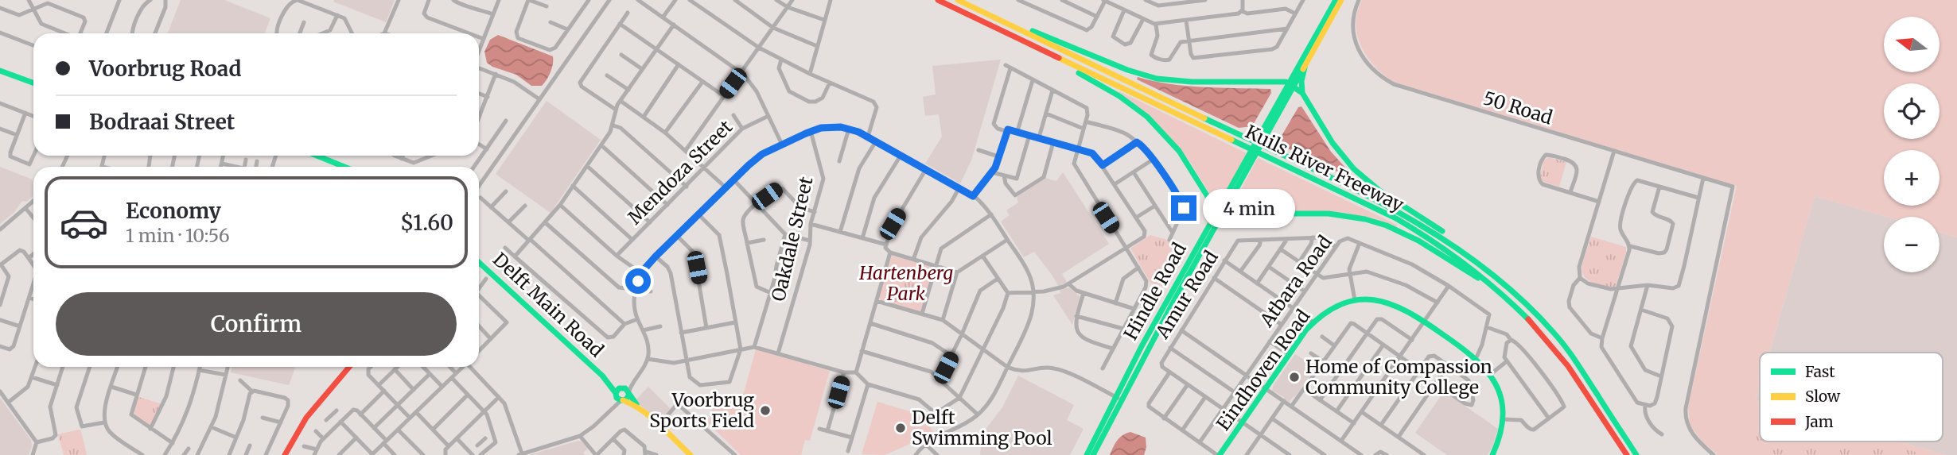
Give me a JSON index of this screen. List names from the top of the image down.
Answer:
{
  "streets": {
    "main road": [
      "Kuils River Freeway",
      "Hindle Road",
      "Delft Main Road",
      "Eindhoven Road"
    ],
    "street": [
      "50 Road",
      "Mendoza Street",
      "Oakdale Street",
      "Atbara Road",
      "Amur Road"
    ]
  },
  "crossings": [
    ["Atbara Road", "Amur Road"]
  ],
  "parks": ["Hartenberg Park"],
  "places": ["Home of Compassion Community College", "Voorbrug Sports Field", "Delft Swimming Pool"],
  "legend": ["Fast", "Slow", "Jam"],
  "north": "left",
  "page": {
    "map_buttons": ["+", "−"],
    "banner": ["Voorbrug Road", "Bodraai Street"],
    "list": [
      {
        "name": "Economy",
        "note": "1 min · 10:56",
        "value": "$1.60"
      }
    ],
    "bubble": "4 min",
    "buttons": "Confirm"
  }
}
